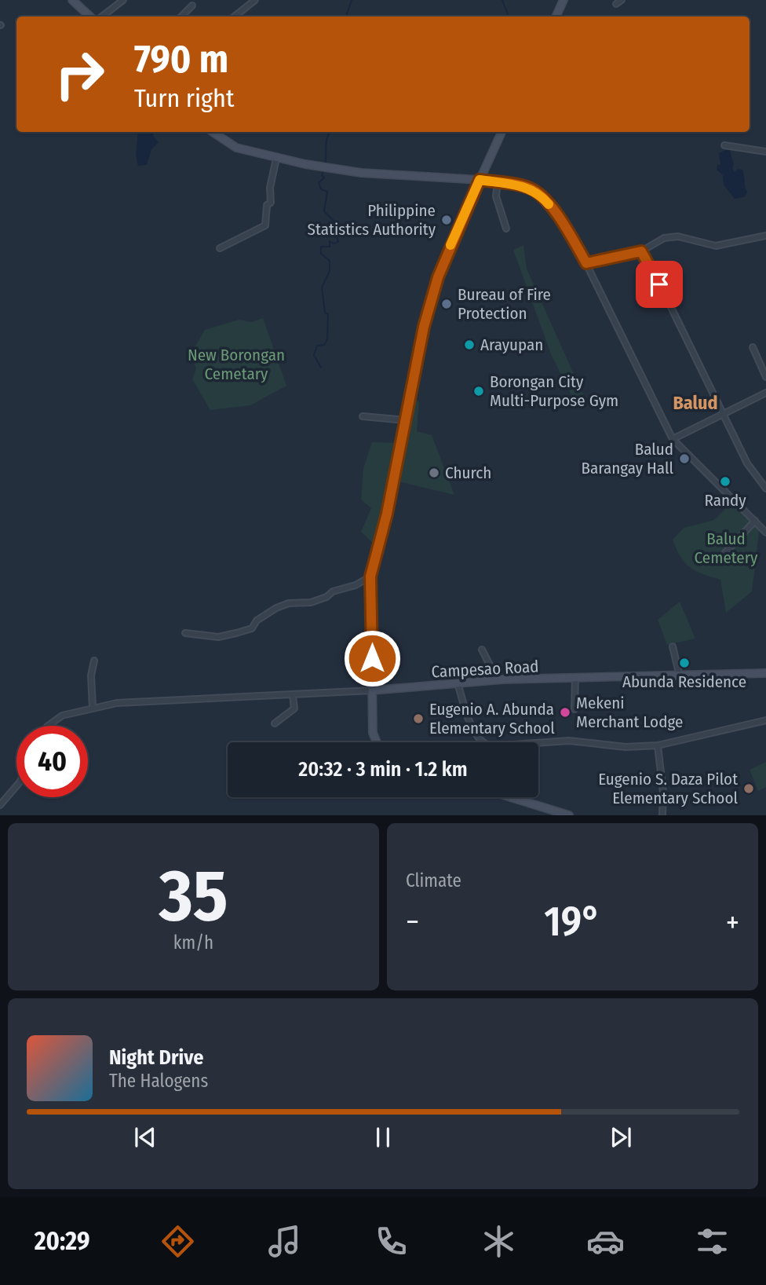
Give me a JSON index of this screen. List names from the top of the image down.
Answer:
{
  "streets": {
    "street": ["Campesao Road"]
  },
  "districts": ["Balud"],
  "parks": ["New Borongan Cemetary", "Balud Cemetery"],
  "places": [
    "Philippine Statistics Authority",
    "Bureau of Fire Protection",
    "Arayupan",
    "Borongan City Multi-Purpose Gym",
    "Balud Barangay Hall",
    "Church",
    "Randy",
    "Abunda Residence",
    "Mekeni Merchant Lodge",
    "Eugenio A. Abunda Elementary School",
    "Eugenio S. Daza Pilot Elementary School"
  ],
  "page": {
    "turn": ["790 m", "Turn right"],
    "limit": "40",
    "trip": "20:32 · 3 min · 1.2 km",
    "tile": [
      ["35", "km/h"],
      "Climate"
    ],
    "heat": ["−", "19°", "+"],
    "song": ["Night Drive", "The Halogens"],
    "tabs": "20:29"
  }
}
